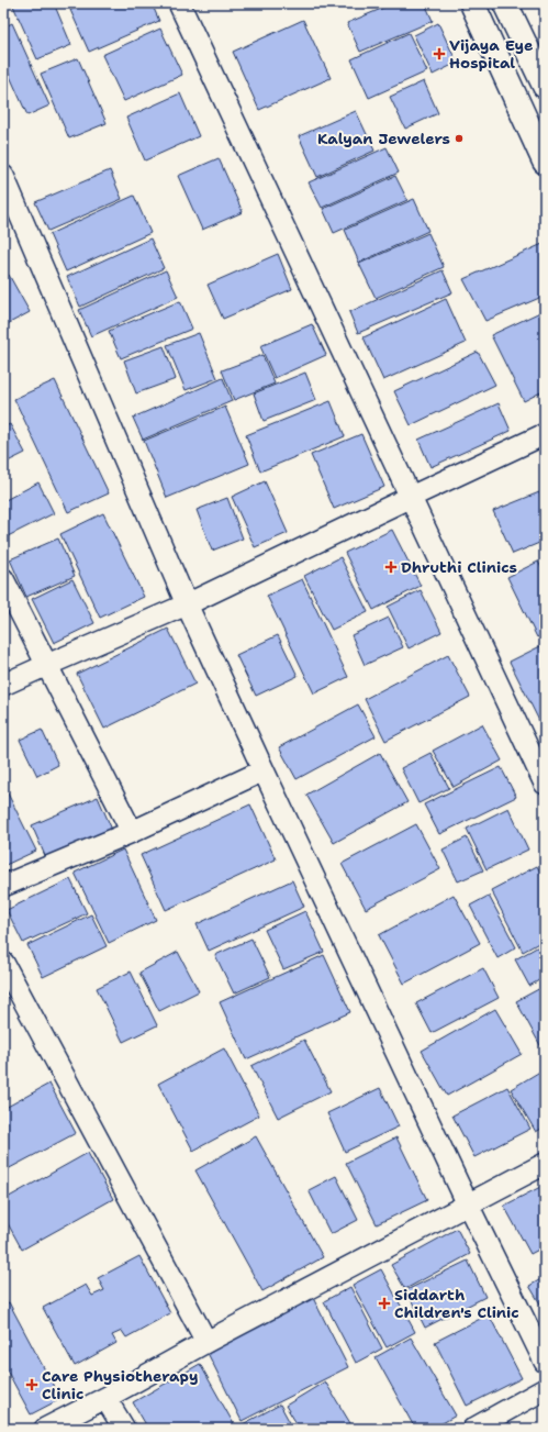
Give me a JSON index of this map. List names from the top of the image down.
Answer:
{
  "places": {
    "health": [
      "Vijaya Eye Hospital",
      "Dhruthi Clinics",
      "Siddarth Children's Clinic",
      "Care Physiotherapy Clinic"
    ],
    "other": ["Kalyan Jewelers"]
  }
}
